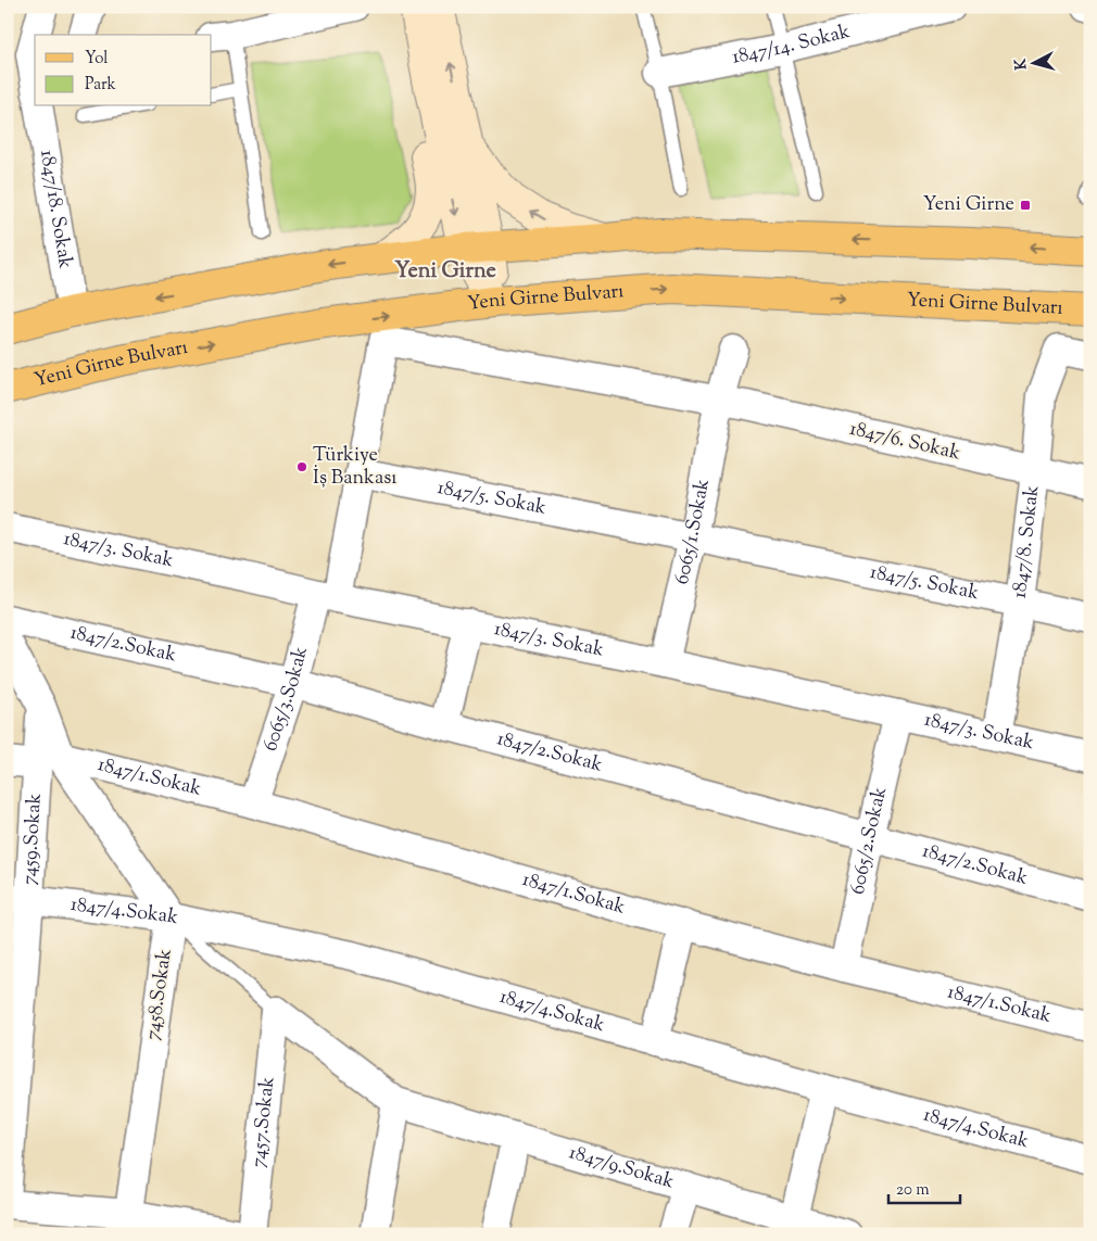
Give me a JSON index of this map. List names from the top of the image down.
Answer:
{
  "streets": {
    "main road": ["Yeni Girne Bulvarı"],
    "street": [
      "1847/14. Sokak",
      "1847/18. Sokak",
      "1847/6. Sokak",
      "1847/5. Sokak",
      "6065/1.Sokak",
      "1847/8. Sokak",
      "1847/3. Sokak",
      "1847/2.Sokak",
      "6065/3.Sokak",
      "1847/1.Sokak",
      "7459.Sokak",
      "6065/2.Sokak",
      "1847/4.Sokak",
      "7458.Sokak",
      "7457.Sokak",
      "1847/9.Sokak"
    ]
  },
  "crossings": [
    ["1847/6. Sokak", "6065/1.Sokak"],
    ["1847/6. Sokak", "1847/8. Sokak"],
    ["1847/5. Sokak", "6065/1.Sokak"],
    ["1847/5. Sokak", "1847/8. Sokak"],
    ["1847/5. Sokak", "6065/3.Sokak"],
    ["6065/1.Sokak", "1847/3. Sokak"],
    ["1847/8. Sokak", "1847/3. Sokak"],
    ["1847/3. Sokak", "6065/3.Sokak"],
    ["1847/3. Sokak", "6065/2.Sokak"],
    ["1847/2.Sokak", "6065/3.Sokak"],
    ["1847/2.Sokak", "6065/2.Sokak"],
    ["6065/3.Sokak", "1847/1.Sokak"],
    ["1847/1.Sokak", "7459.Sokak"],
    ["1847/1.Sokak", "6065/2.Sokak"],
    ["7459.Sokak", "1847/4.Sokak"],
    ["1847/4.Sokak", "7458.Sokak"]
  ],
  "districts": ["Yeni Girne"],
  "places": {
    "transit": ["Yeni Girne"],
    "other": ["Türkiye İş Bankası"]
  },
  "legend": ["Yol", "Park"],
  "scale_bar": "20 m",
  "north": "left"
}
